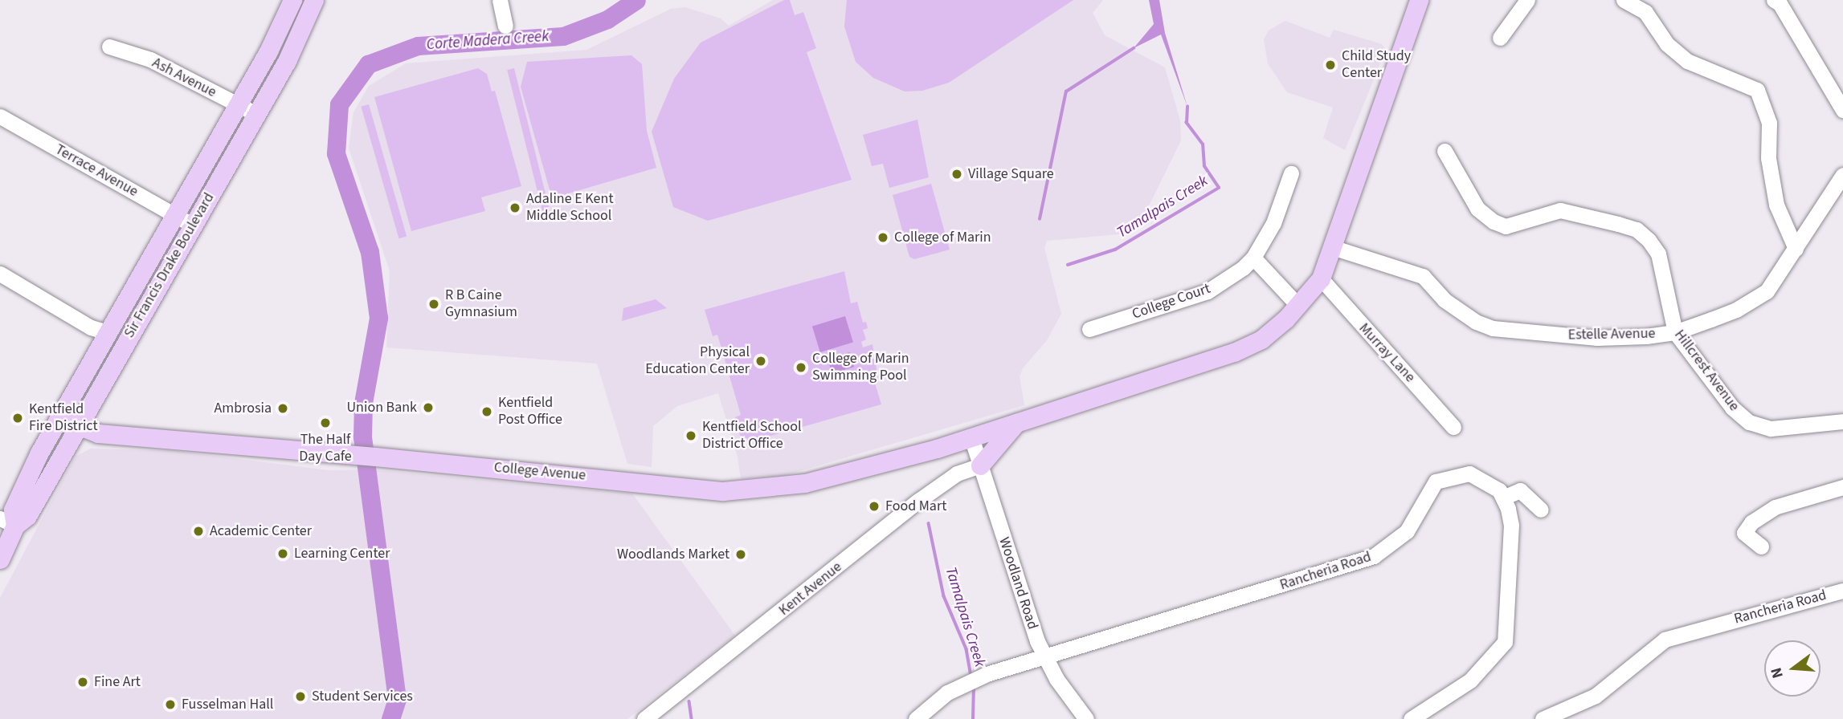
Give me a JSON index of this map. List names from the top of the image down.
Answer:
{
  "streets": {
    "main road": ["Sir Francis Drake Boulevard", "College Avenue"],
    "street": [
      "Ash Avenue",
      "Terrace Avenue",
      "College Court",
      "Estelle Avenue",
      "Murray Lane",
      "Hillcrest Avenue",
      "Rancheria Road",
      "Woodland Road",
      "Kent Avenue"
    ]
  },
  "crossings": [
    ["Ash Avenue", "Sir Francis Drake Boulevard"],
    ["Terrace Avenue", "Sir Francis Drake Boulevard"],
    ["Sir Francis Drake Boulevard", "College Avenue"],
    ["Estelle Avenue", "Hillcrest Avenue"],
    ["Estelle Avenue", "College Avenue"],
    ["Murray Lane", "College Avenue"],
    ["College Avenue", "Woodland Road"],
    ["Rancheria Road", "Woodland Road"],
    ["Woodland Road", "Kent Avenue"]
  ],
  "water": ["Corte Madera Creek", "Tamalpais Creek"],
  "places": [
    "Child Study Center",
    "Village Square",
    "Adaline E Kent Middle School",
    "College of Marin",
    "R B Caine Gymnasium",
    "Physical Education Center",
    "College of Marin Swimming Pool",
    "Union Bank",
    "Ambrosia",
    "Kentfield Post Office",
    "Kentfield Fire District",
    "The Half Day Cafe",
    "Kentfield School District Office",
    "Food Mart",
    "Academic Center",
    "Learning Center",
    "Woodlands Market",
    "Fine Art",
    "Student Services",
    "Fusselman Hall"
  ],
  "north": "left"
}
